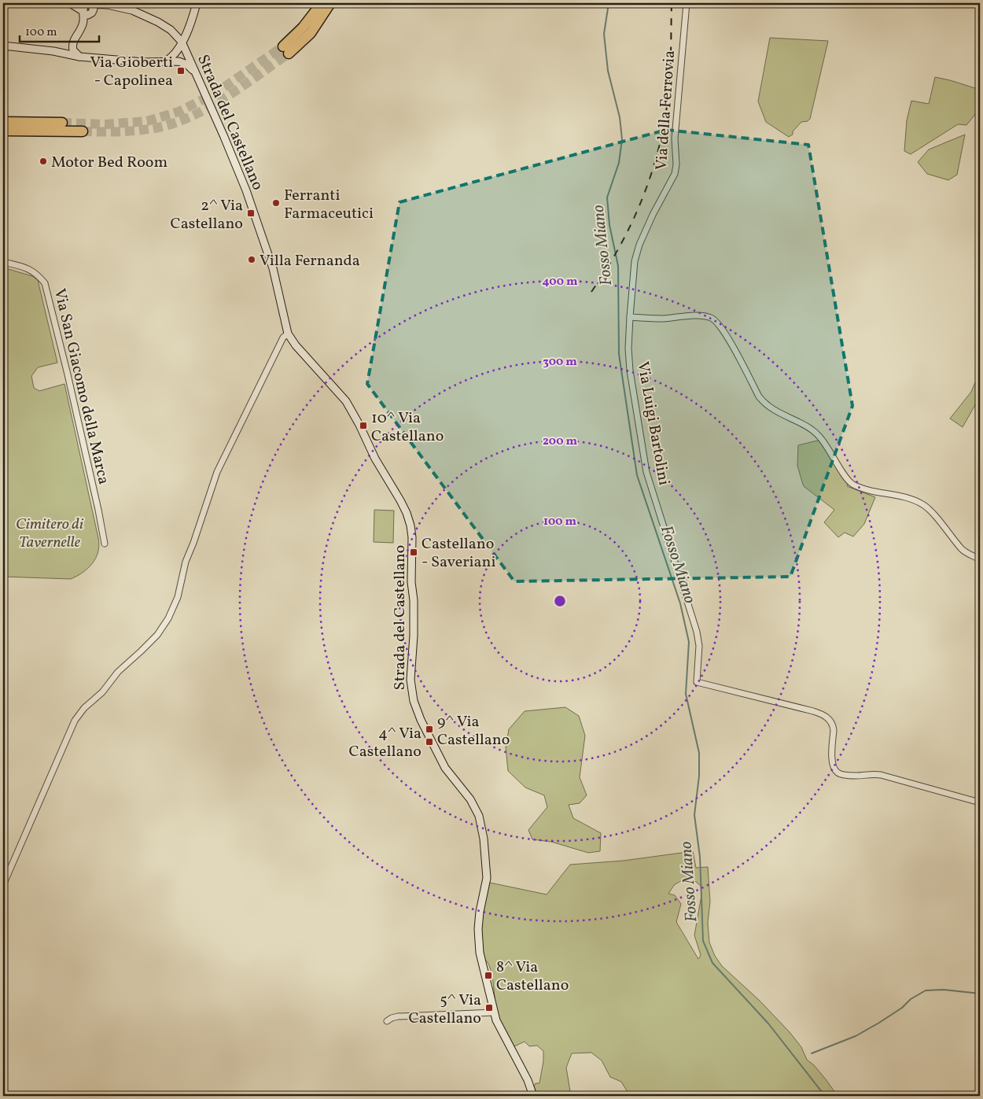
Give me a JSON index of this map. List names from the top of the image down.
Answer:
{
  "streets": {
    "street": [
      "Via della Ferrovia",
      "Strada del Castellano",
      "Via San Giacomo della Marca",
      "Via Luigi Bartolini"
    ]
  },
  "crossings": [
    ["Via della Ferrovia", "Via Luigi Bartolini"]
  ],
  "water": ["Fosso Miano"],
  "parks": ["Cimitero di Tavernelle"],
  "places": {
    "transit": [
      "Via Gioberti - Capolinea",
      "2^ Via Castellano",
      "10^ Via Castellano",
      "Castellano - Saveriani",
      "9^ Via Castellano",
      "4^ Via Castellano",
      "8^ Via Castellano",
      "5^ Via Castellano"
    ],
    "other": ["Motor Bed Room", "Ferranti Farmaceutici", "Villa Fernanda"]
  },
  "scale_bar": "100 m",
  "rings": [
    "400 m",
    "300 m",
    "200 m",
    "100 m"
  ]
}
